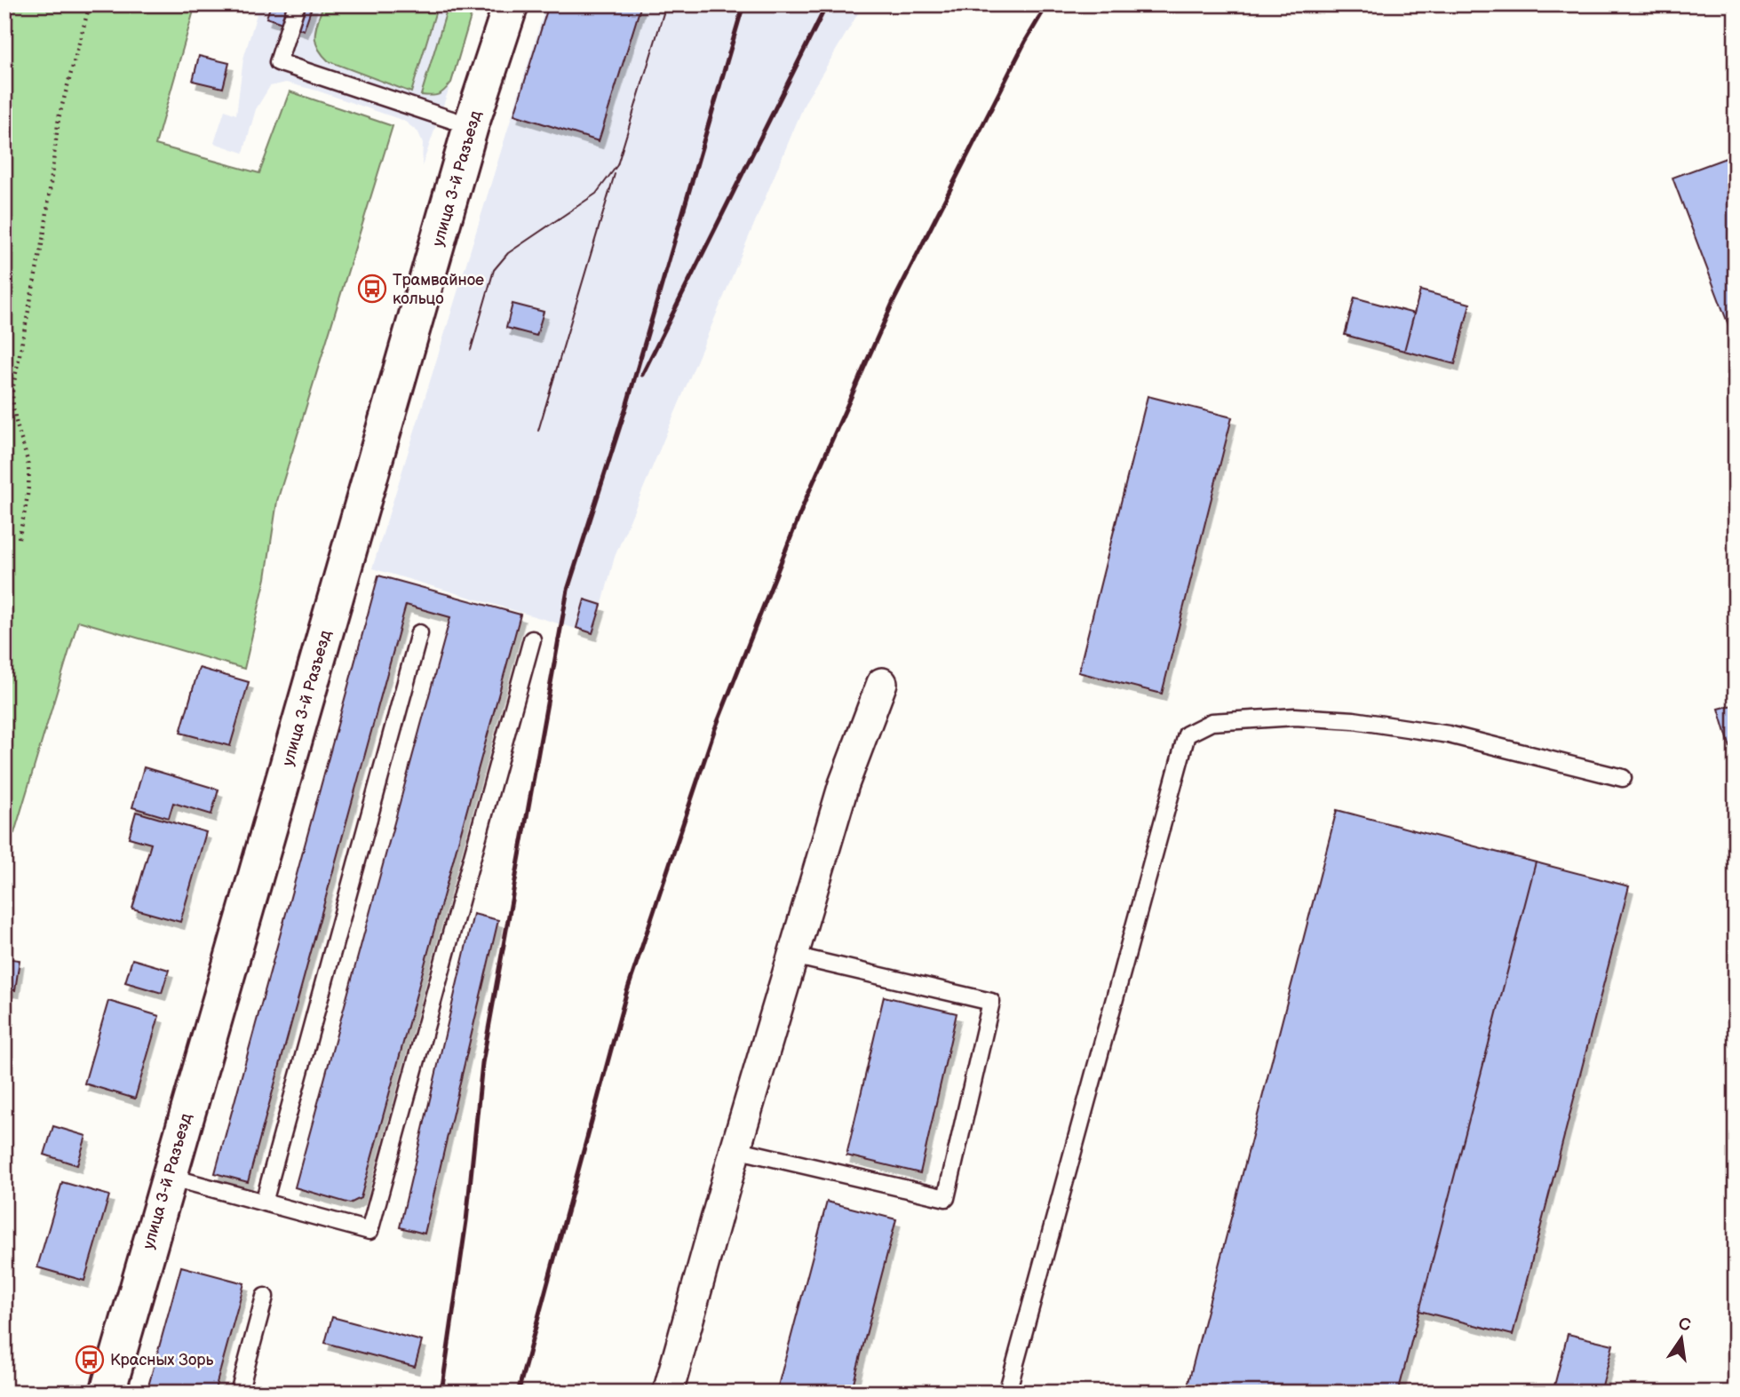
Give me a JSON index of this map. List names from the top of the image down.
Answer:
{
  "streets": {
    "main road": ["улица 3-й Разъезд"]
  },
  "places": {
    "bus stop": ["Трамвайное кольцо", "Красных Зорь"]
  },
  "north": "top"
}
